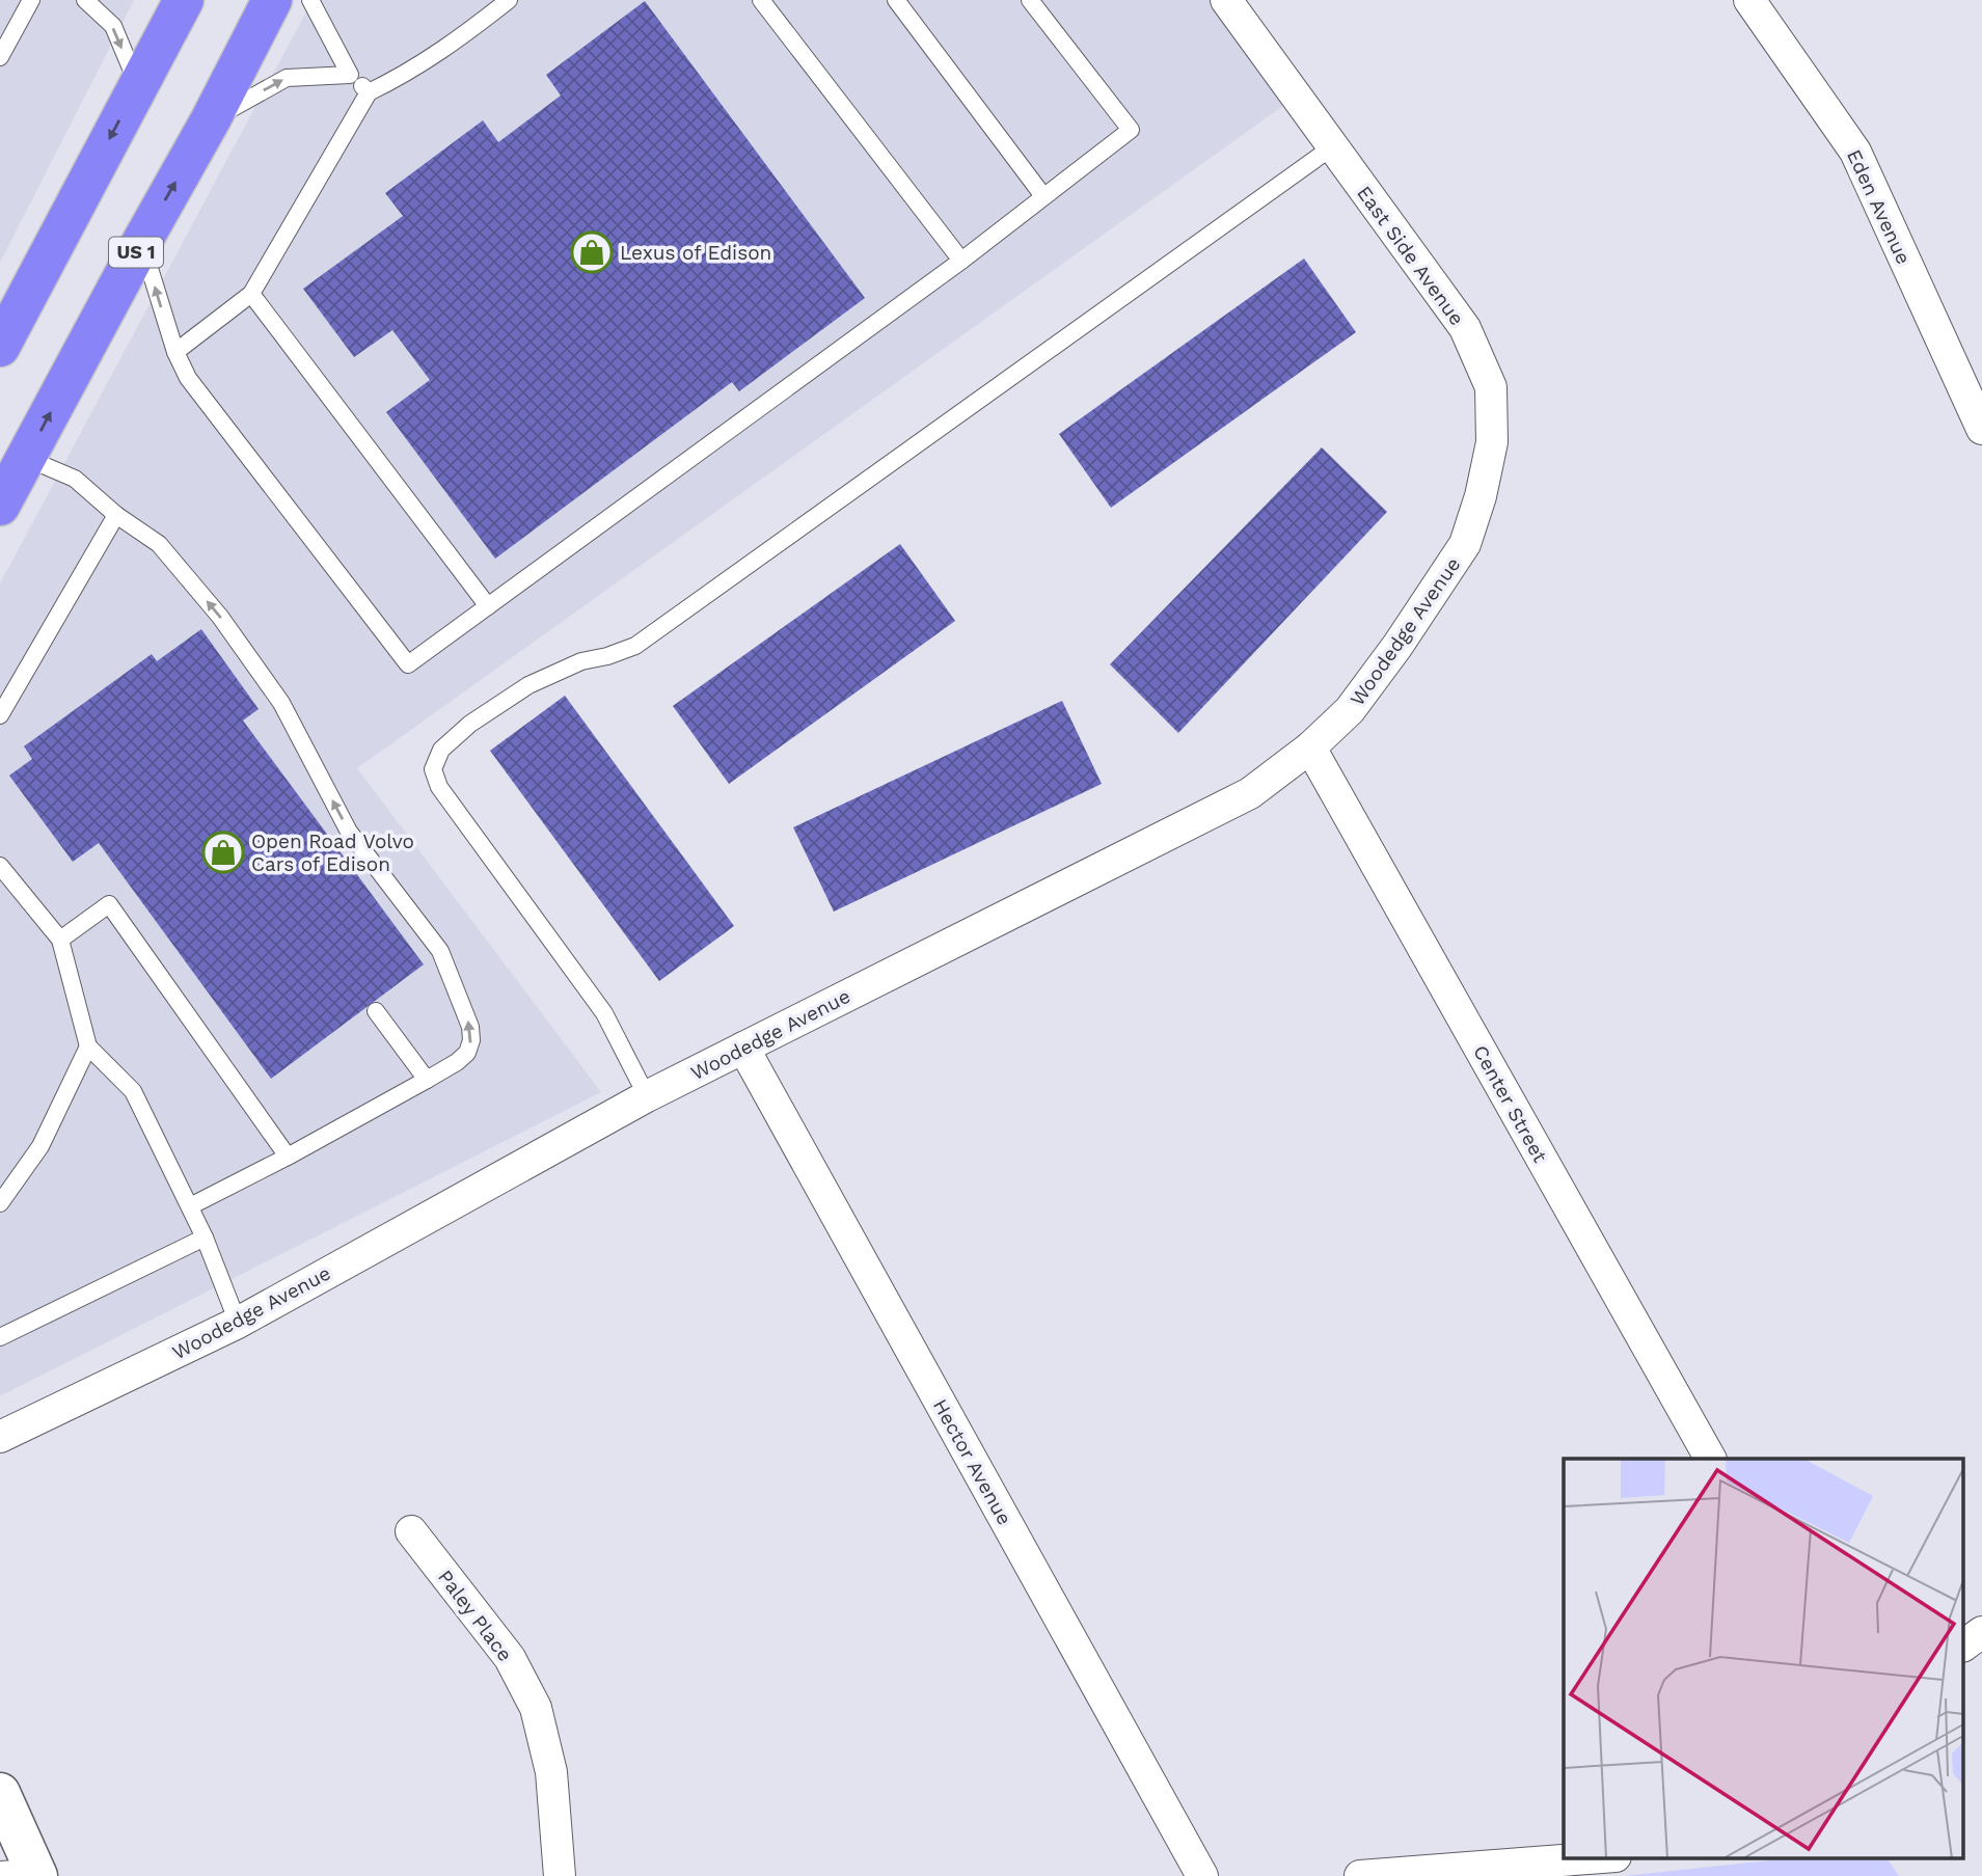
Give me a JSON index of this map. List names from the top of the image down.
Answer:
{
  "streets": {
    "highway": ["US 1"],
    "street": [
      "Eden Avenue",
      "East Side Avenue",
      "Woodedge Avenue",
      "Center Street",
      "Hector Avenue",
      "Paley Place"
    ]
  },
  "crossings": [
    ["East Side Avenue", "Woodedge Avenue"],
    ["Woodedge Avenue", "Center Street"],
    ["Woodedge Avenue", "Hector Avenue"]
  ],
  "places": {
    "shop": ["Lexus of Edison", "Open Road Volvo Cars of Edison"]
  }
}
